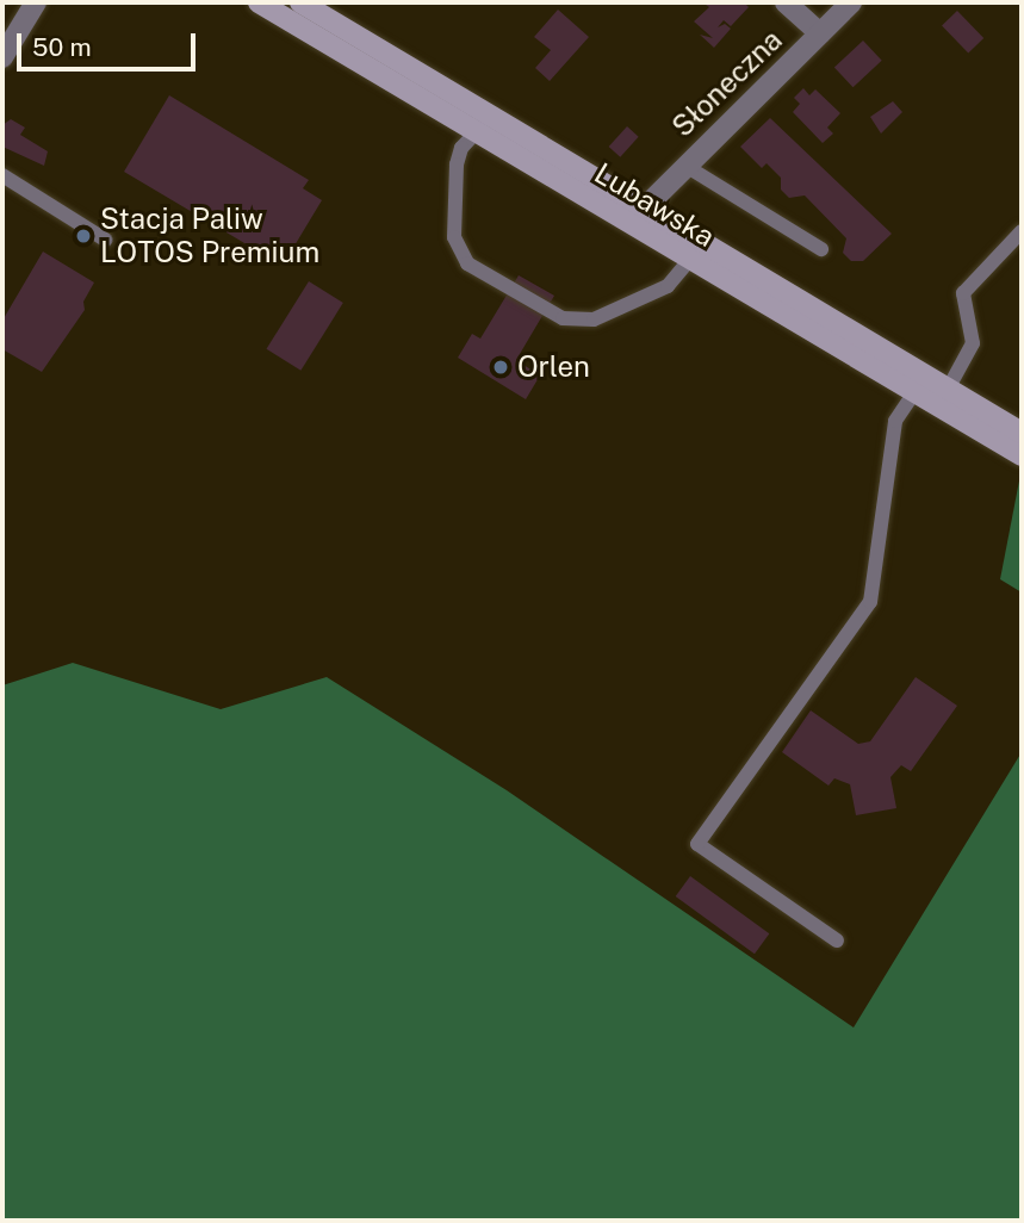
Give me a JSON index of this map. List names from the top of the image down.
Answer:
{
  "streets": {
    "main road": ["Lubawska"],
    "street": ["Słoneczna"]
  },
  "crossings": [
    ["Słoneczna", "Lubawska"]
  ],
  "places": ["Stacja Paliw LOTOS Premium", "Orlen"],
  "scale_bar": "50 m"
}
